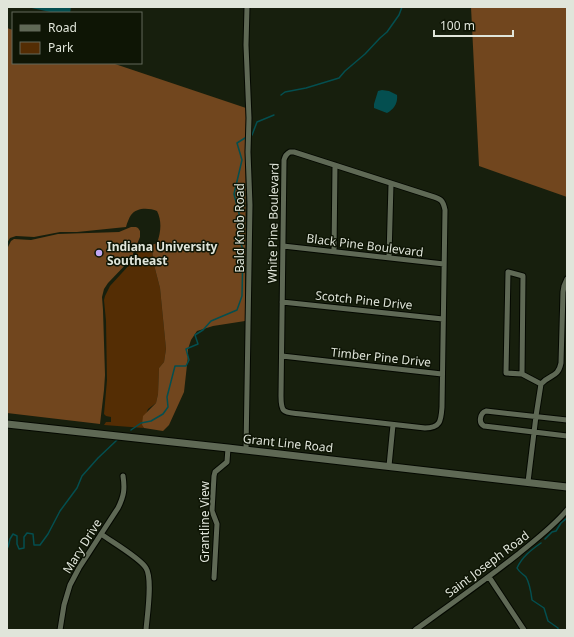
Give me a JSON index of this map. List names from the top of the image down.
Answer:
{
  "streets": {
    "main road": ["Grant Line Road"],
    "street": [
      "White Pine Boulevard",
      "Bald Knob Road",
      "Black Pine Boulevard",
      "Scotch Pine Drive",
      "Timber Pine Drive",
      "Grantline View",
      "Mary Drive",
      "Saint Joseph Road"
    ]
  },
  "crossings": [
    ["White Pine Boulevard", "Black Pine Boulevard"],
    ["White Pine Boulevard", "Scotch Pine Drive"],
    ["White Pine Boulevard", "Timber Pine Drive"],
    ["Bald Knob Road", "Grant Line Road"],
    ["Black Pine Boulevard", "Timber Pine Drive"],
    ["Scotch Pine Drive", "Timber Pine Drive"],
    ["Grant Line Road", "Grantline View"]
  ],
  "places": ["Indiana University Southeast"],
  "legend": ["Road", "Park"],
  "scale_bar": "100 m"
}
